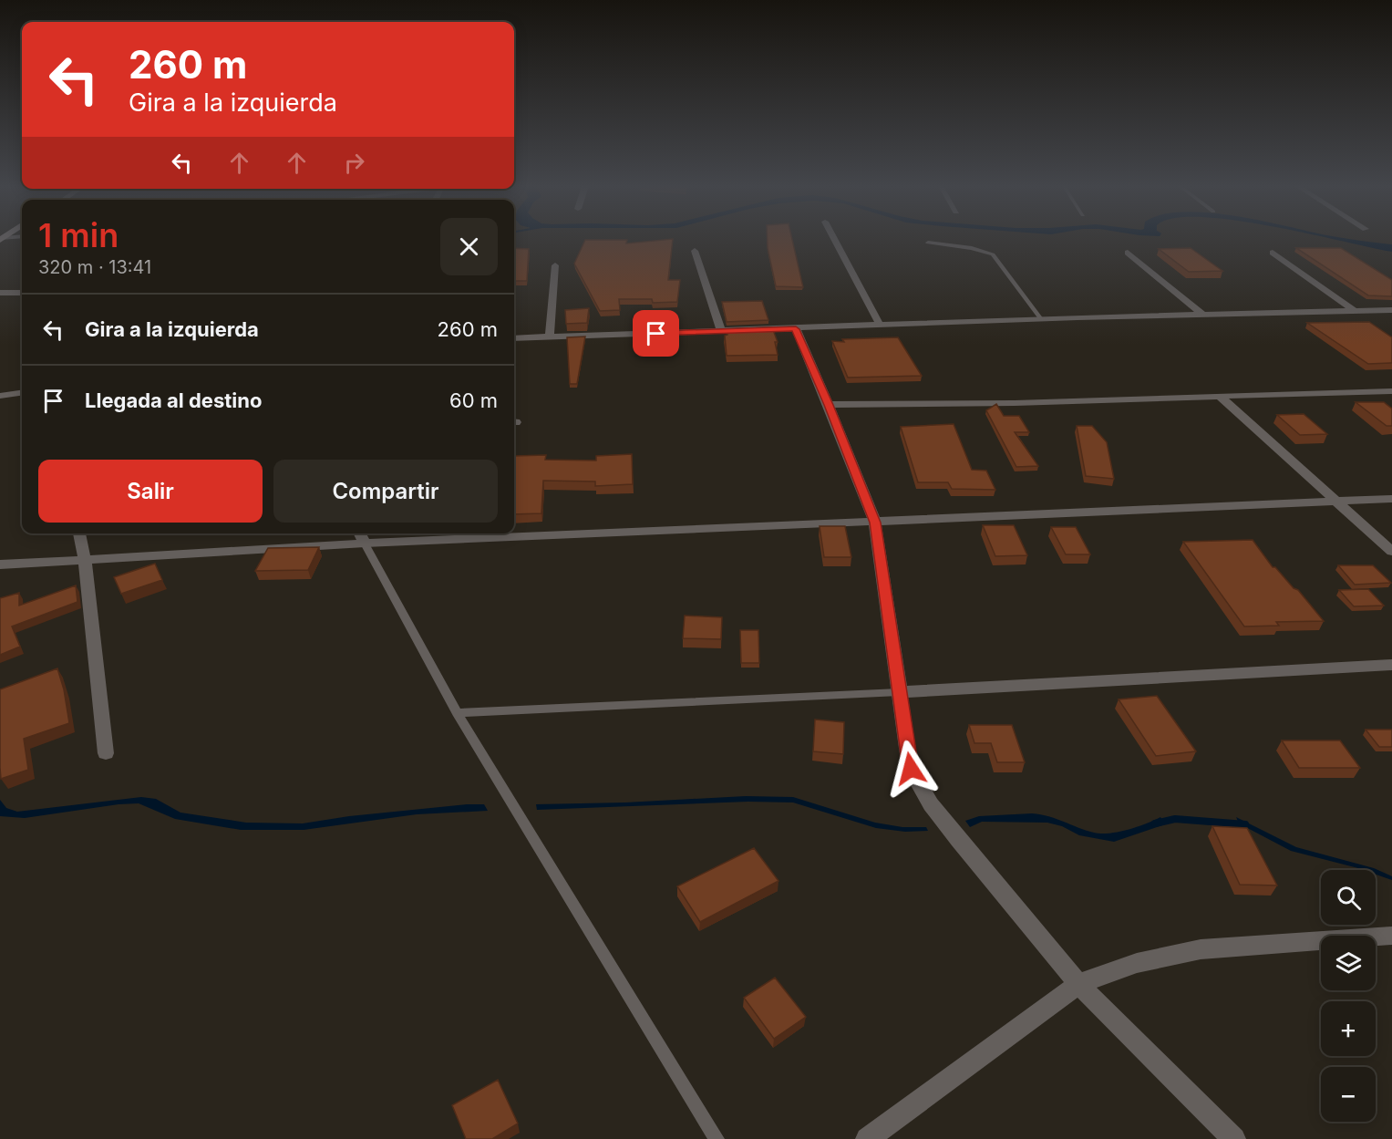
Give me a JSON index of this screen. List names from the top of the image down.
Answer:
{
  "page": {
    "turn": ["260 m", "Gira a la izquierda"],
    "heading": ["1 min", "320 m · 13:41"],
    "list": [
      {
        "name": "Gira a la izquierda",
        "value": "260 m"
      },
      {
        "name": "Llegada al destino",
        "value": "60 m"
      }
    ],
    "buttons": ["Salir", "Compartir"],
    "map_buttons": ["+", "−"]
  }
}
